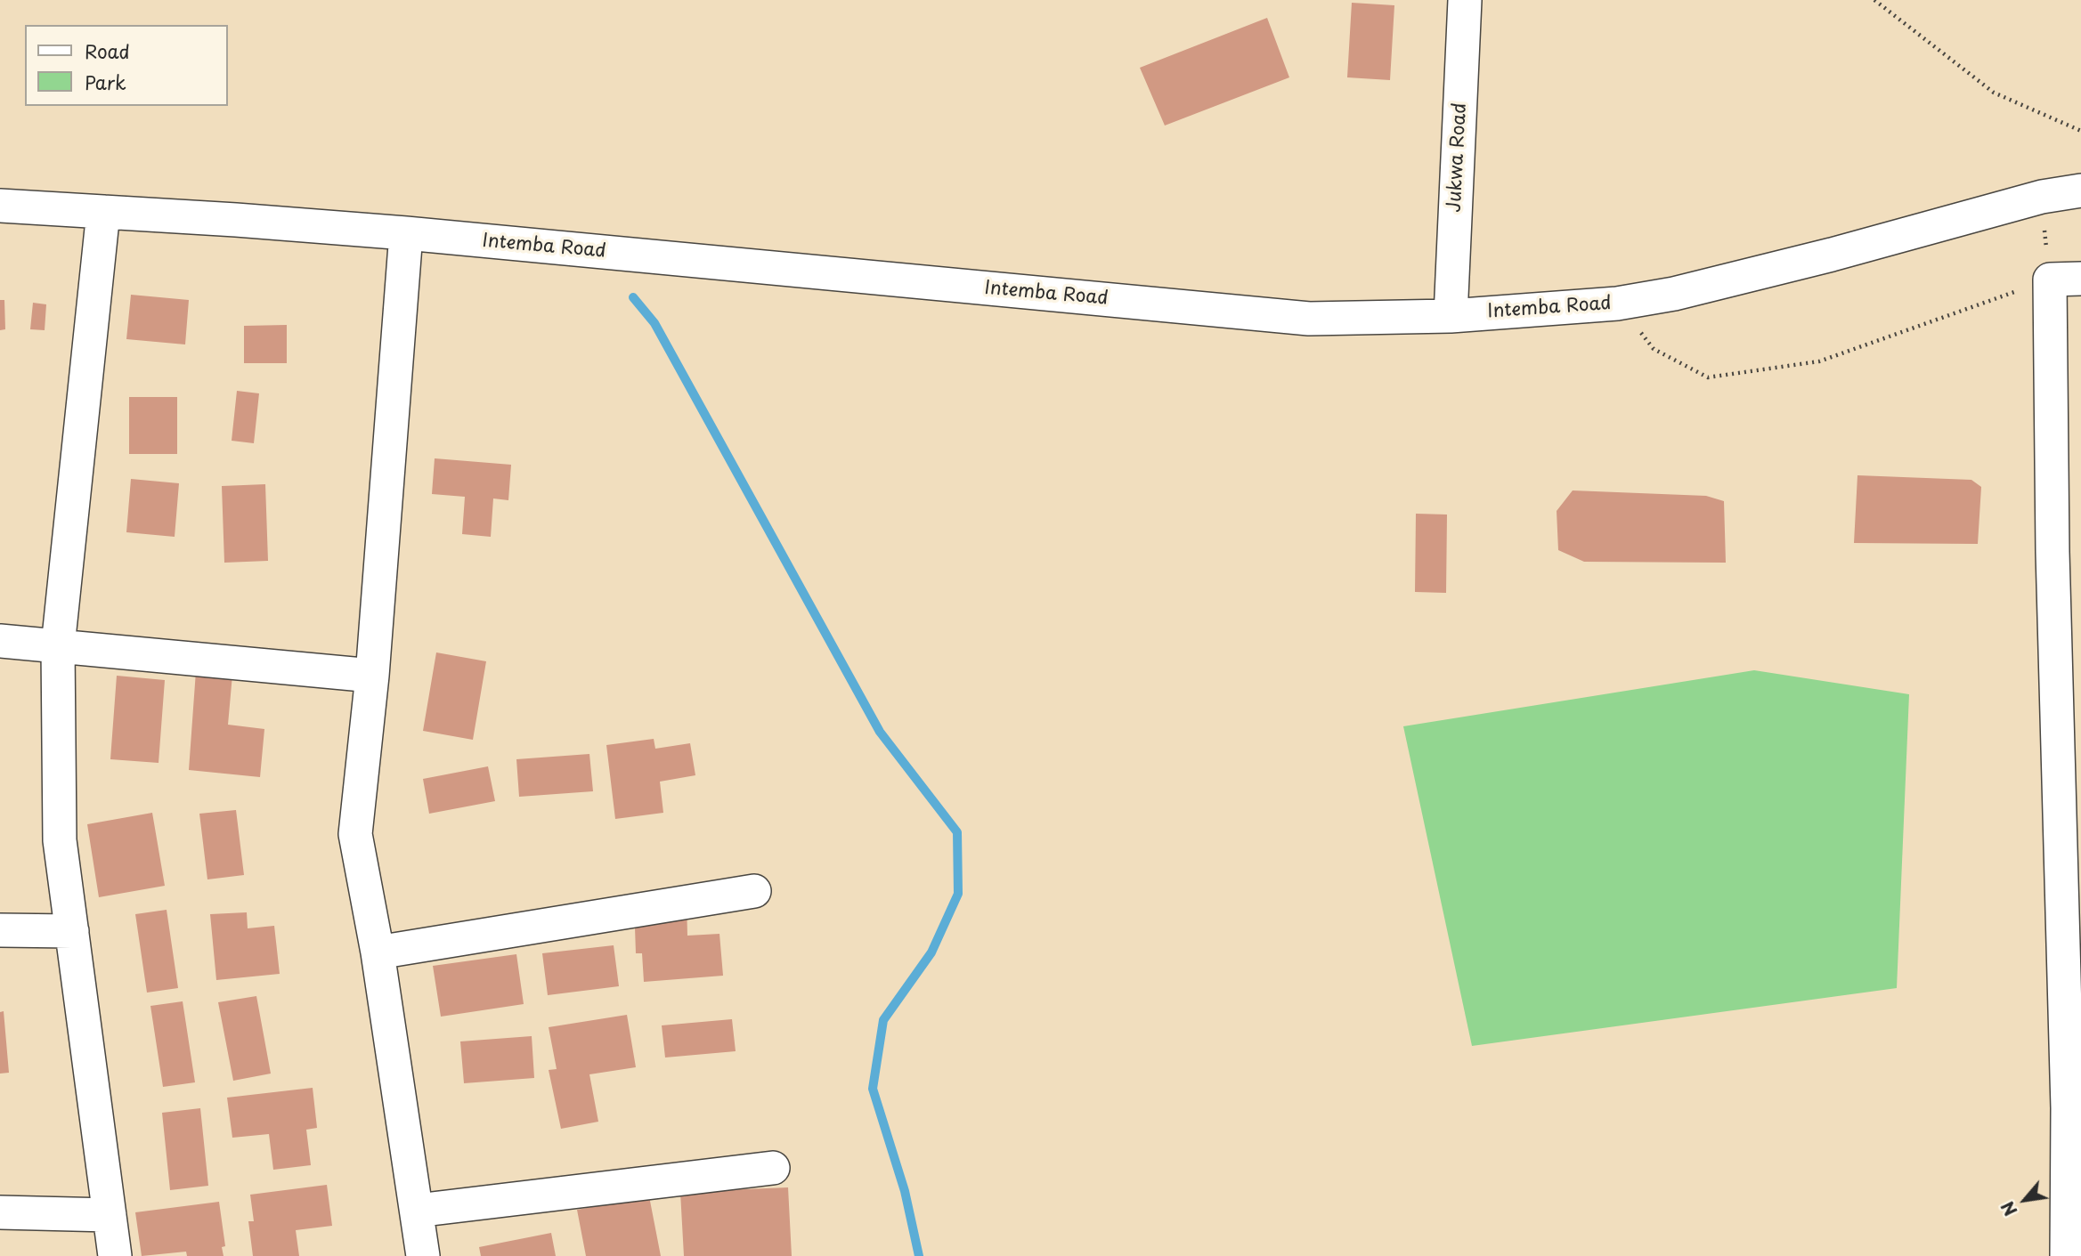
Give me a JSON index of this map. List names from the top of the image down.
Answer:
{
  "streets": {
    "street": ["Jukwa Road", "Intemba Road"]
  },
  "crossings": [
    ["Jukwa Road", "Intemba Road"]
  ],
  "legend": ["Road", "Park"],
  "north": "bottom left"
}
